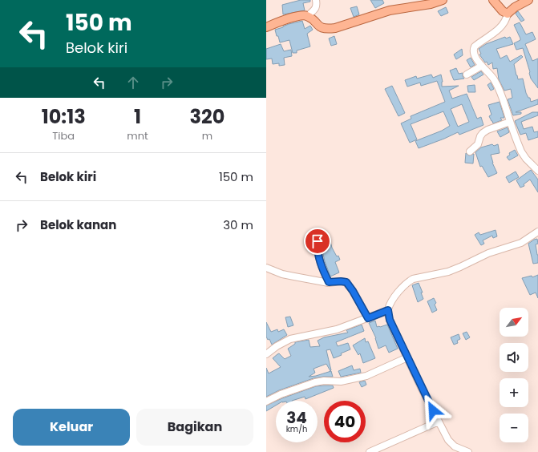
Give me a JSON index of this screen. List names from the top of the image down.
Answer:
{
  "north": "top right",
  "page": {
    "turn": ["150 m", "Belok kiri"],
    "eta": [
      "10:13",
      "Tiba",
      "1",
      "mnt",
      "320",
      "m"
    ],
    "list": [
      {
        "name": "Belok kiri",
        "value": "150 m"
      },
      {
        "name": "Belok kanan",
        "value": "30 m"
      }
    ],
    "map_buttons": ["+", "−"],
    "speed": "34 km/h",
    "limit": "40",
    "buttons": ["Keluar", "Bagikan"]
  }
}
